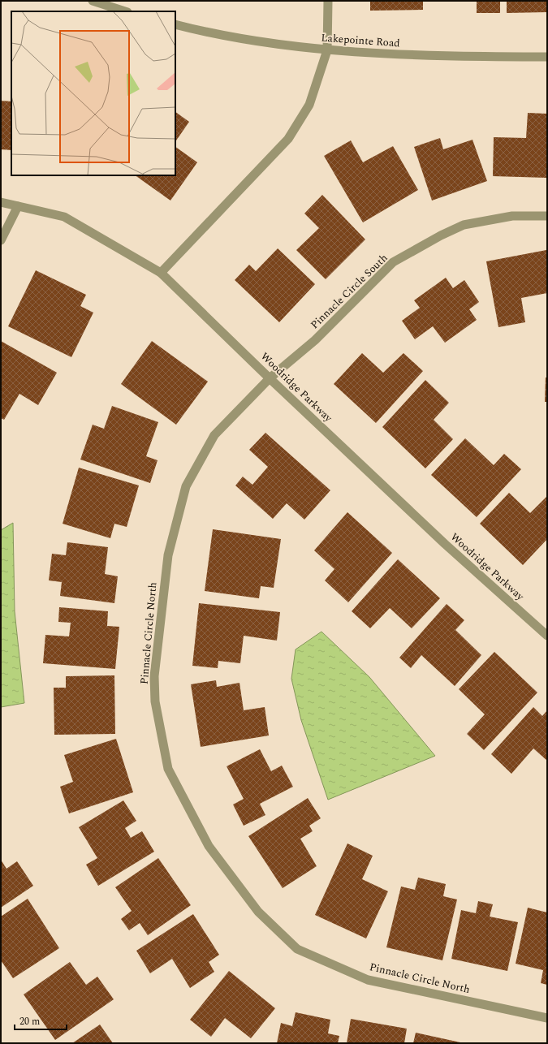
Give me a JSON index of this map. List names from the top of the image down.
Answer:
{
  "streets": {
    "street": [
      "Lakepointe Road",
      "Pinnacle Circle South",
      "Woodridge Parkway",
      "Pinnacle Circle North"
    ]
  },
  "crossings": [
    ["Pinnacle Circle South", "Woodridge Parkway"],
    ["Pinnacle Circle South", "Pinnacle Circle North"],
    ["Woodridge Parkway", "Pinnacle Circle North"]
  ],
  "scale_bar": "20 m"
}
